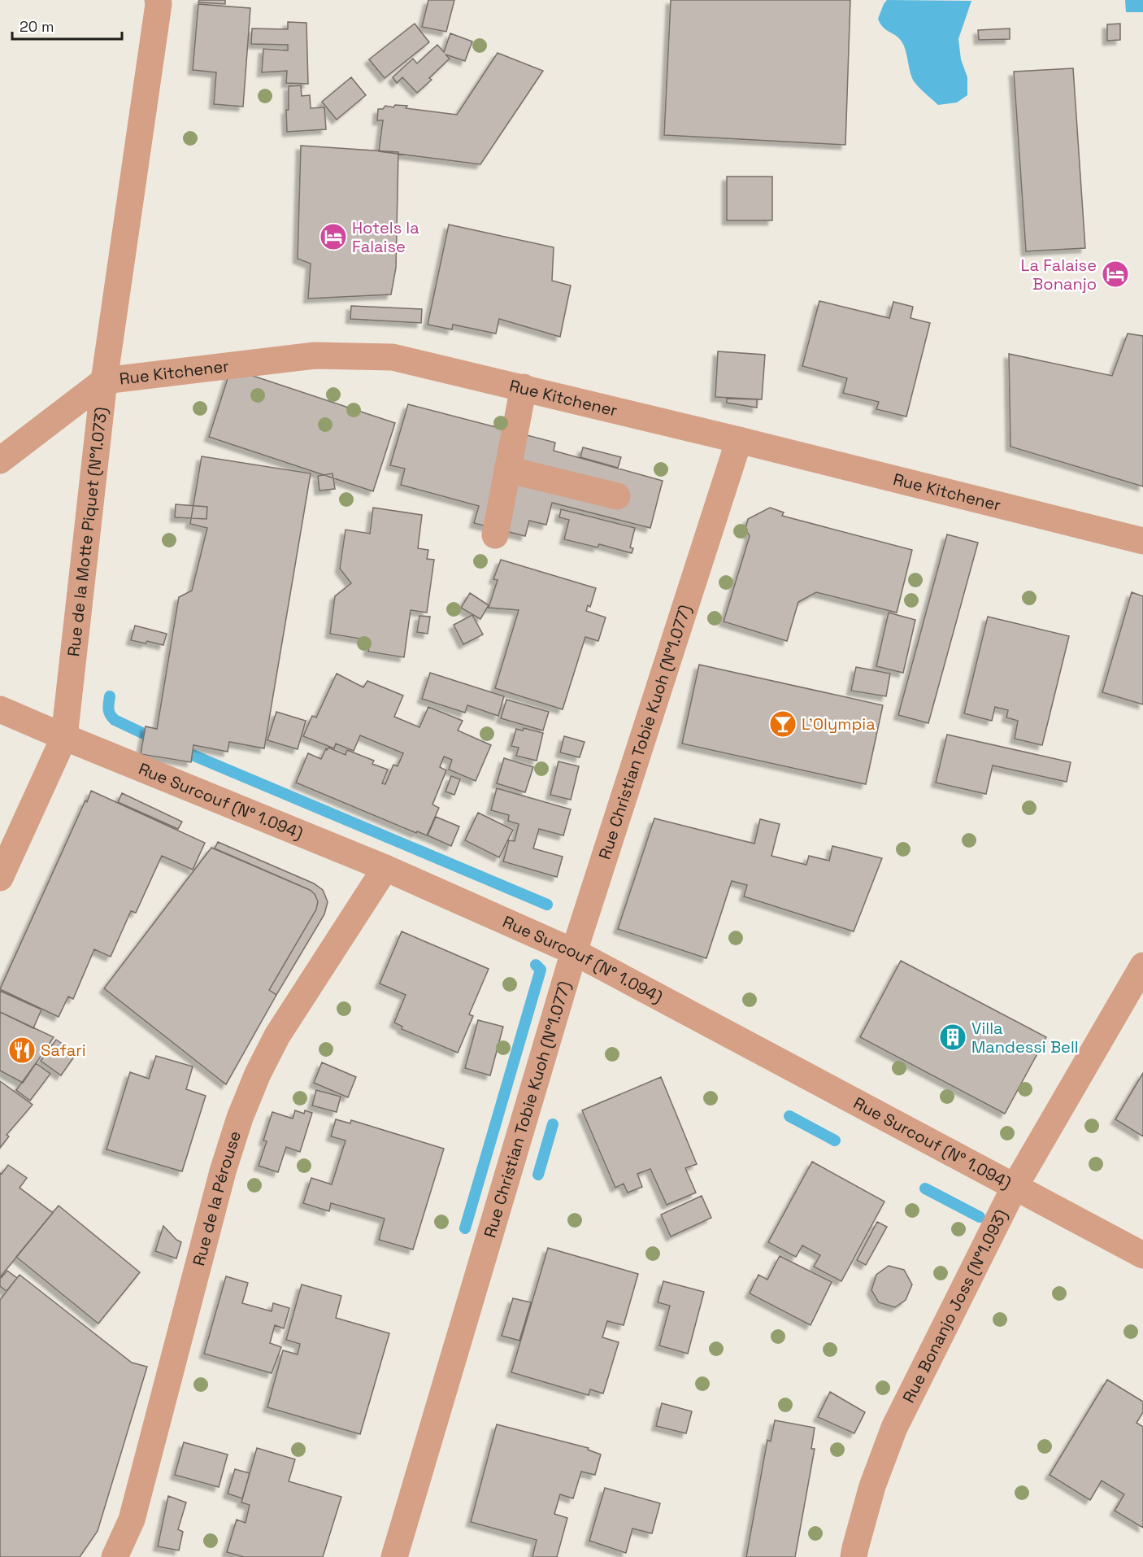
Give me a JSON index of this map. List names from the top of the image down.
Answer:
{
  "streets": {
    "street": [
      "Rue Kitchener",
      "Rue de la Motte Piquet (N°1.073)",
      "Rue Christian Tobie Kuoh (N°1.077)",
      "Rue Surcouf (N° 1.094)",
      "Rue de la Pérouse",
      "Rue Bonanjo Joss (N°1.093)"
    ]
  },
  "crossings": [
    ["Rue Kitchener", "Rue de la Motte Piquet (N°1.073)"],
    ["Rue Kitchener", "Rue Christian Tobie Kuoh (N°1.077)"],
    ["Rue de la Motte Piquet (N°1.073)", "Rue Surcouf (N° 1.094)"],
    ["Rue Christian Tobie Kuoh (N°1.077)", "Rue Surcouf (N° 1.094)"],
    ["Rue Surcouf (N° 1.094)", "Rue de la Pérouse"],
    ["Rue Surcouf (N° 1.094)", "Rue Bonanjo Joss (N°1.093)"]
  ],
  "places": {
    "hotel": ["Hotels la Falaise", "La Falaise Bonanjo"],
    "bar": ["L'Olympia"],
    "building": ["Villa Mandessi Bell"],
    "restaurant": ["Safari"]
  },
  "scale_bar": "20 m"
}
